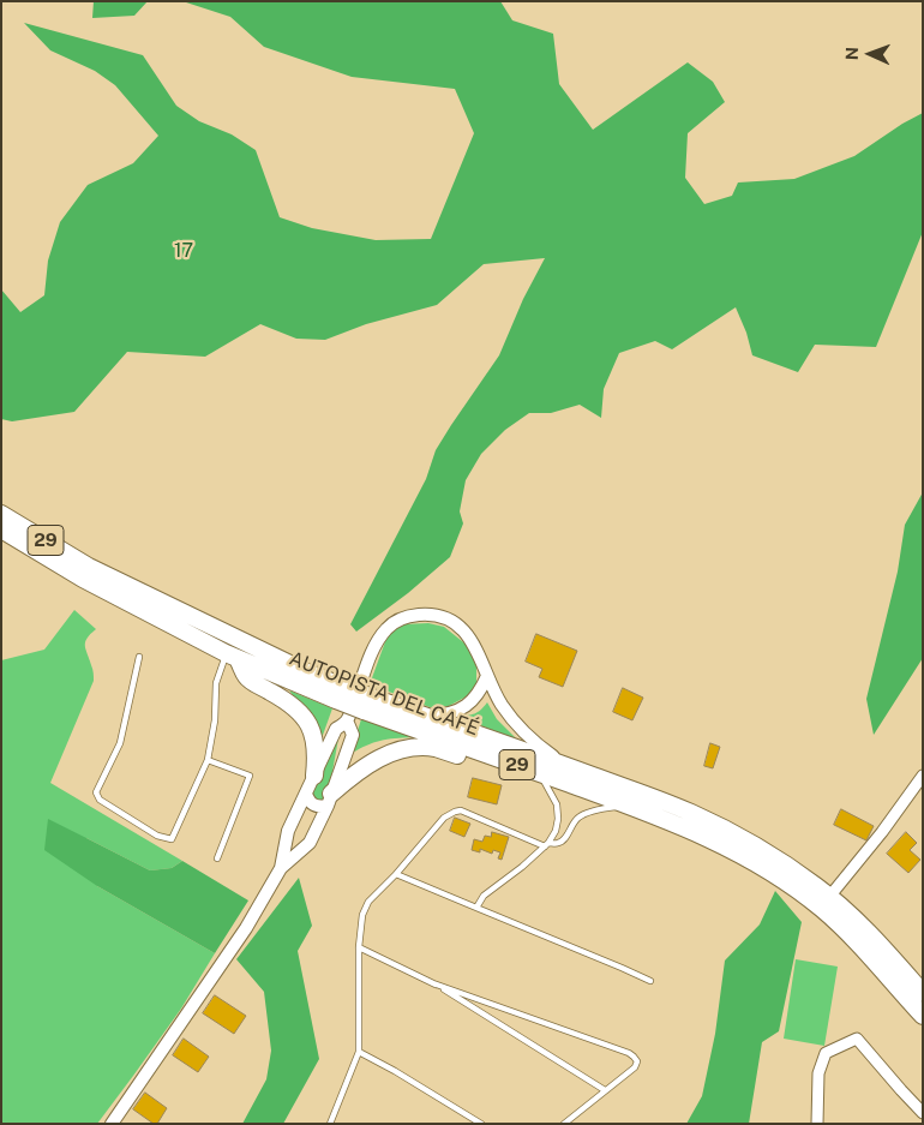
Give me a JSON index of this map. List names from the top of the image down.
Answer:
{
  "streets": {
    "highway": ["29", "AUTOPISTA DEL CAFÉ"]
  },
  "parks": ["17"],
  "north": "left"
}
